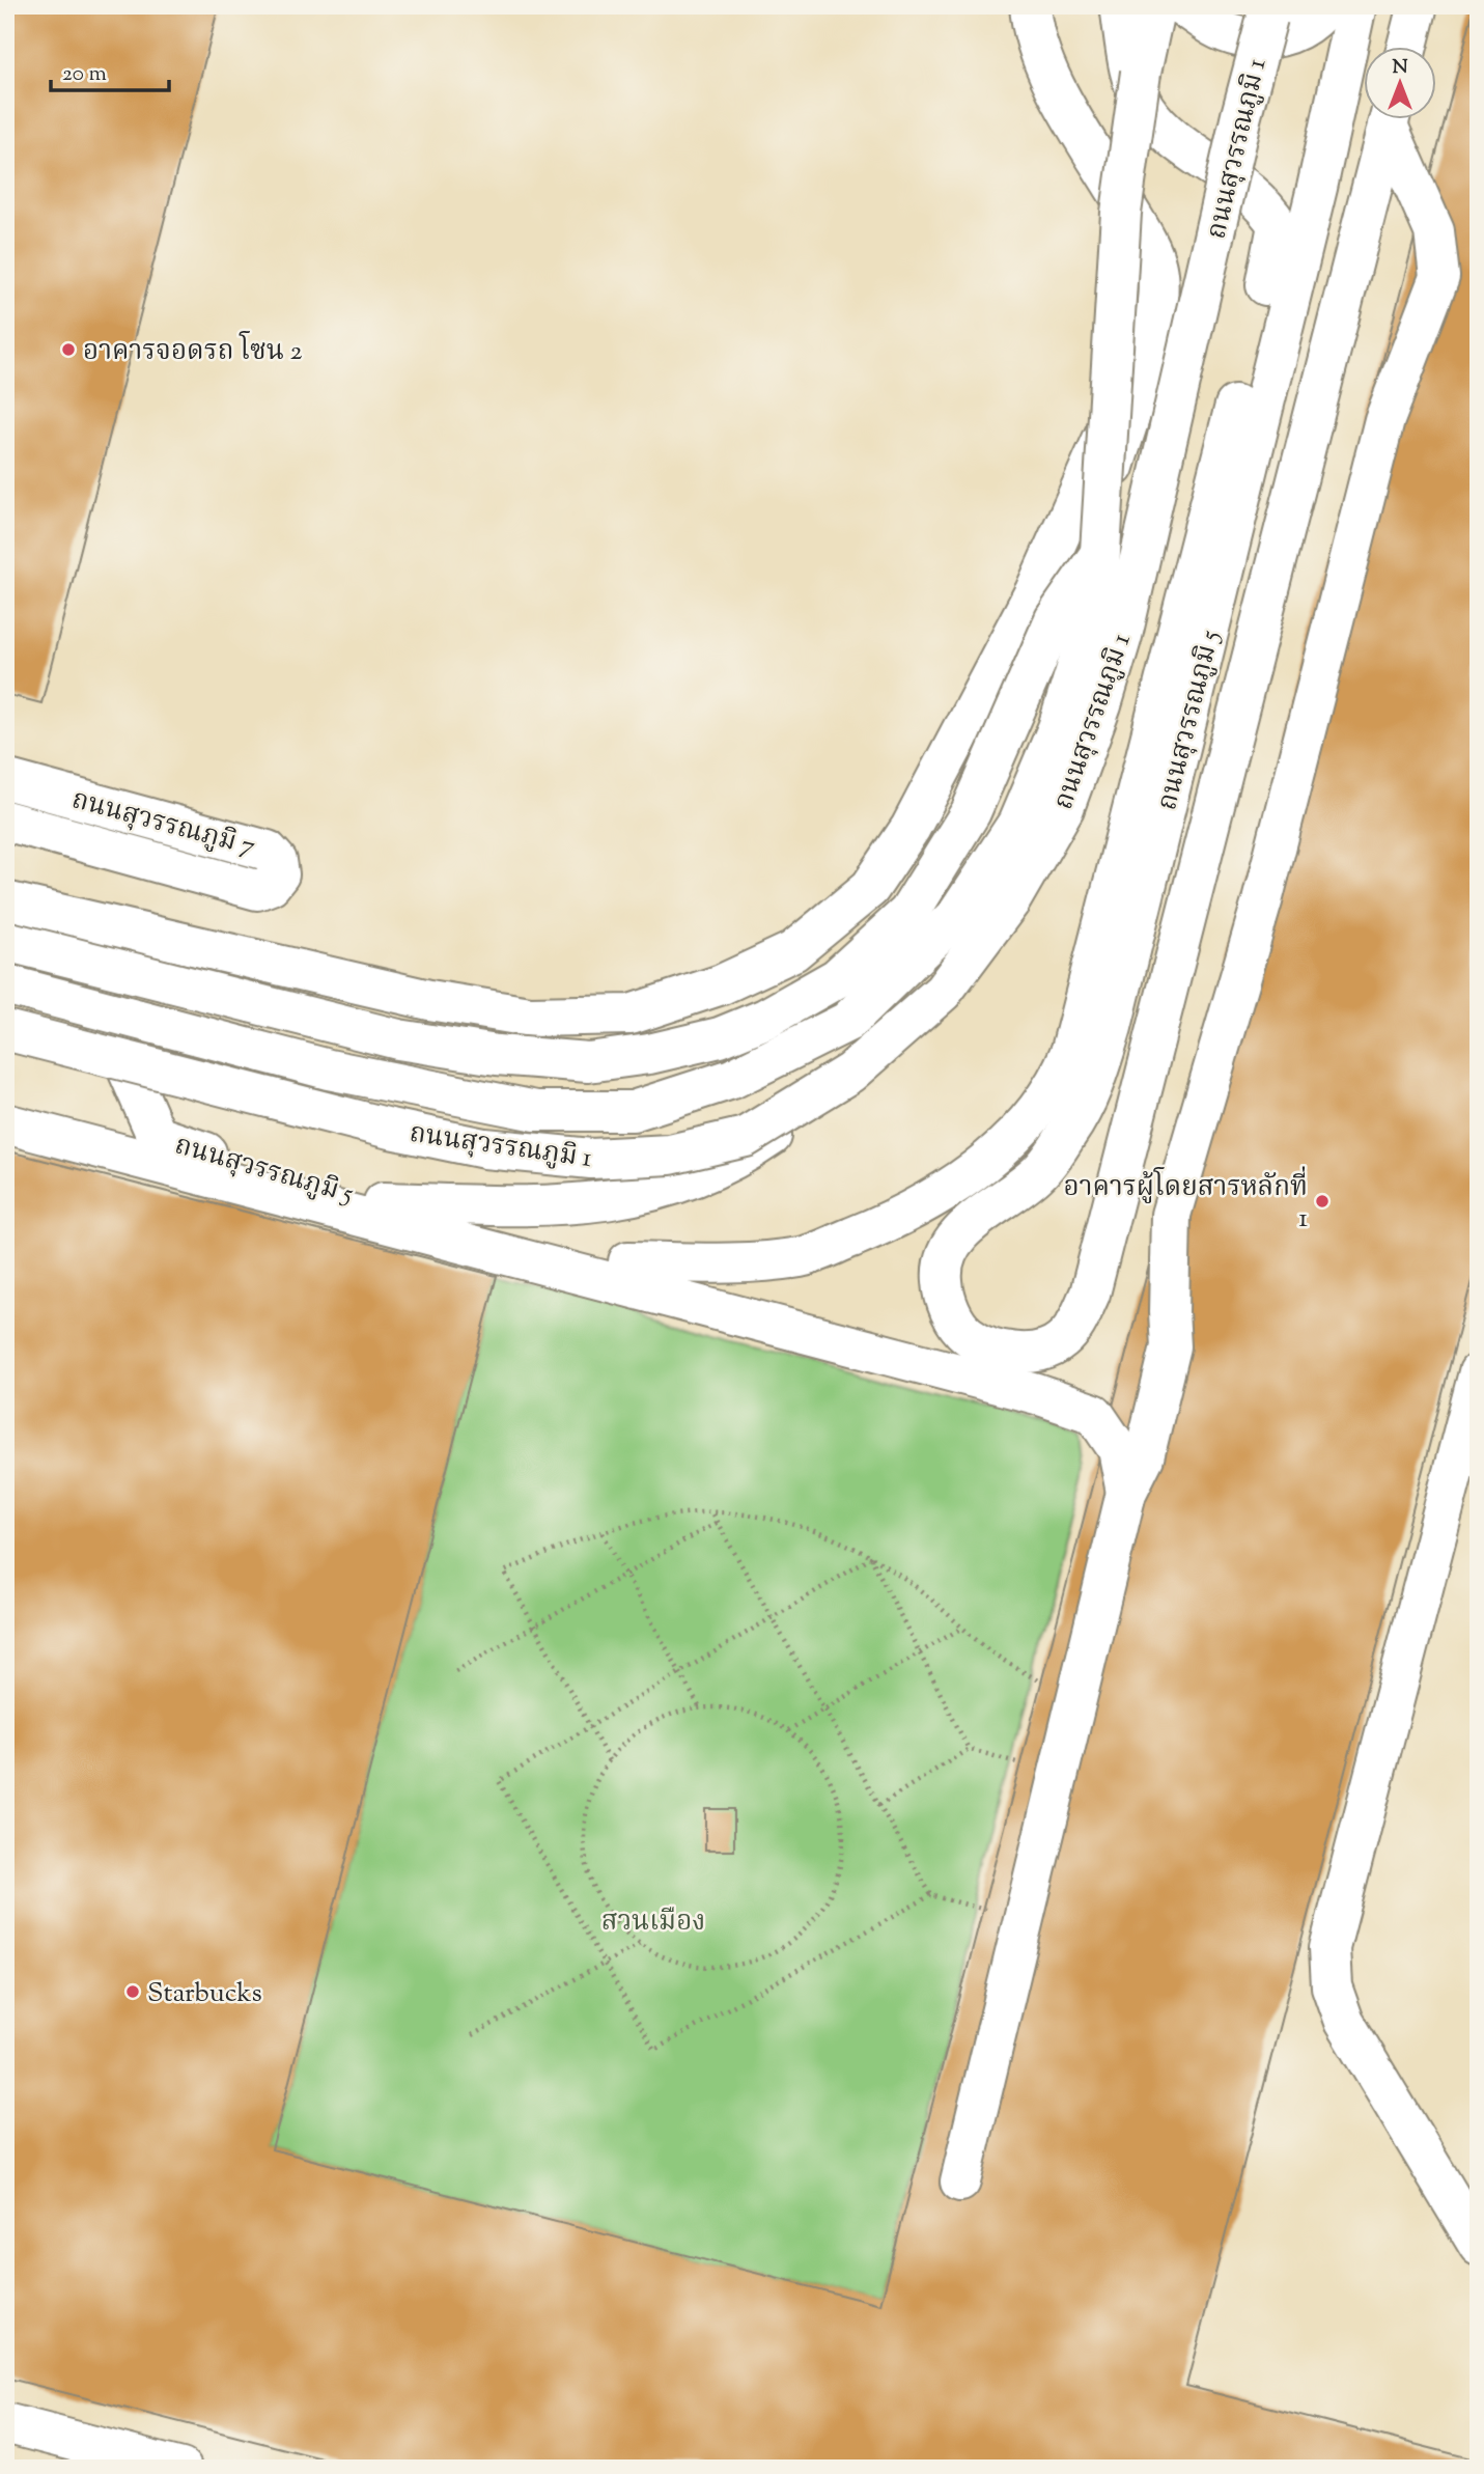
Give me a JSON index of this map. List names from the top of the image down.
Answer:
{
  "streets": {
    "main road": ["ถนนสุวรรณภูมิ 1", "ถนนสุวรรณภูมิ 5", "ถนนสุวรรณภูมิ 7"]
  },
  "crossings": [
    ["ถนนสุวรรณภูมิ 1", "ถนนสุวรรณภูมิ 5"]
  ],
  "parks": ["สวนเมือง"],
  "places": ["อาคารจอดรถ โซน 2", "อาคารผู้โดยสารหลักที่ 1", "Starbucks"],
  "scale_bar": "20 m",
  "north": "top"
}
